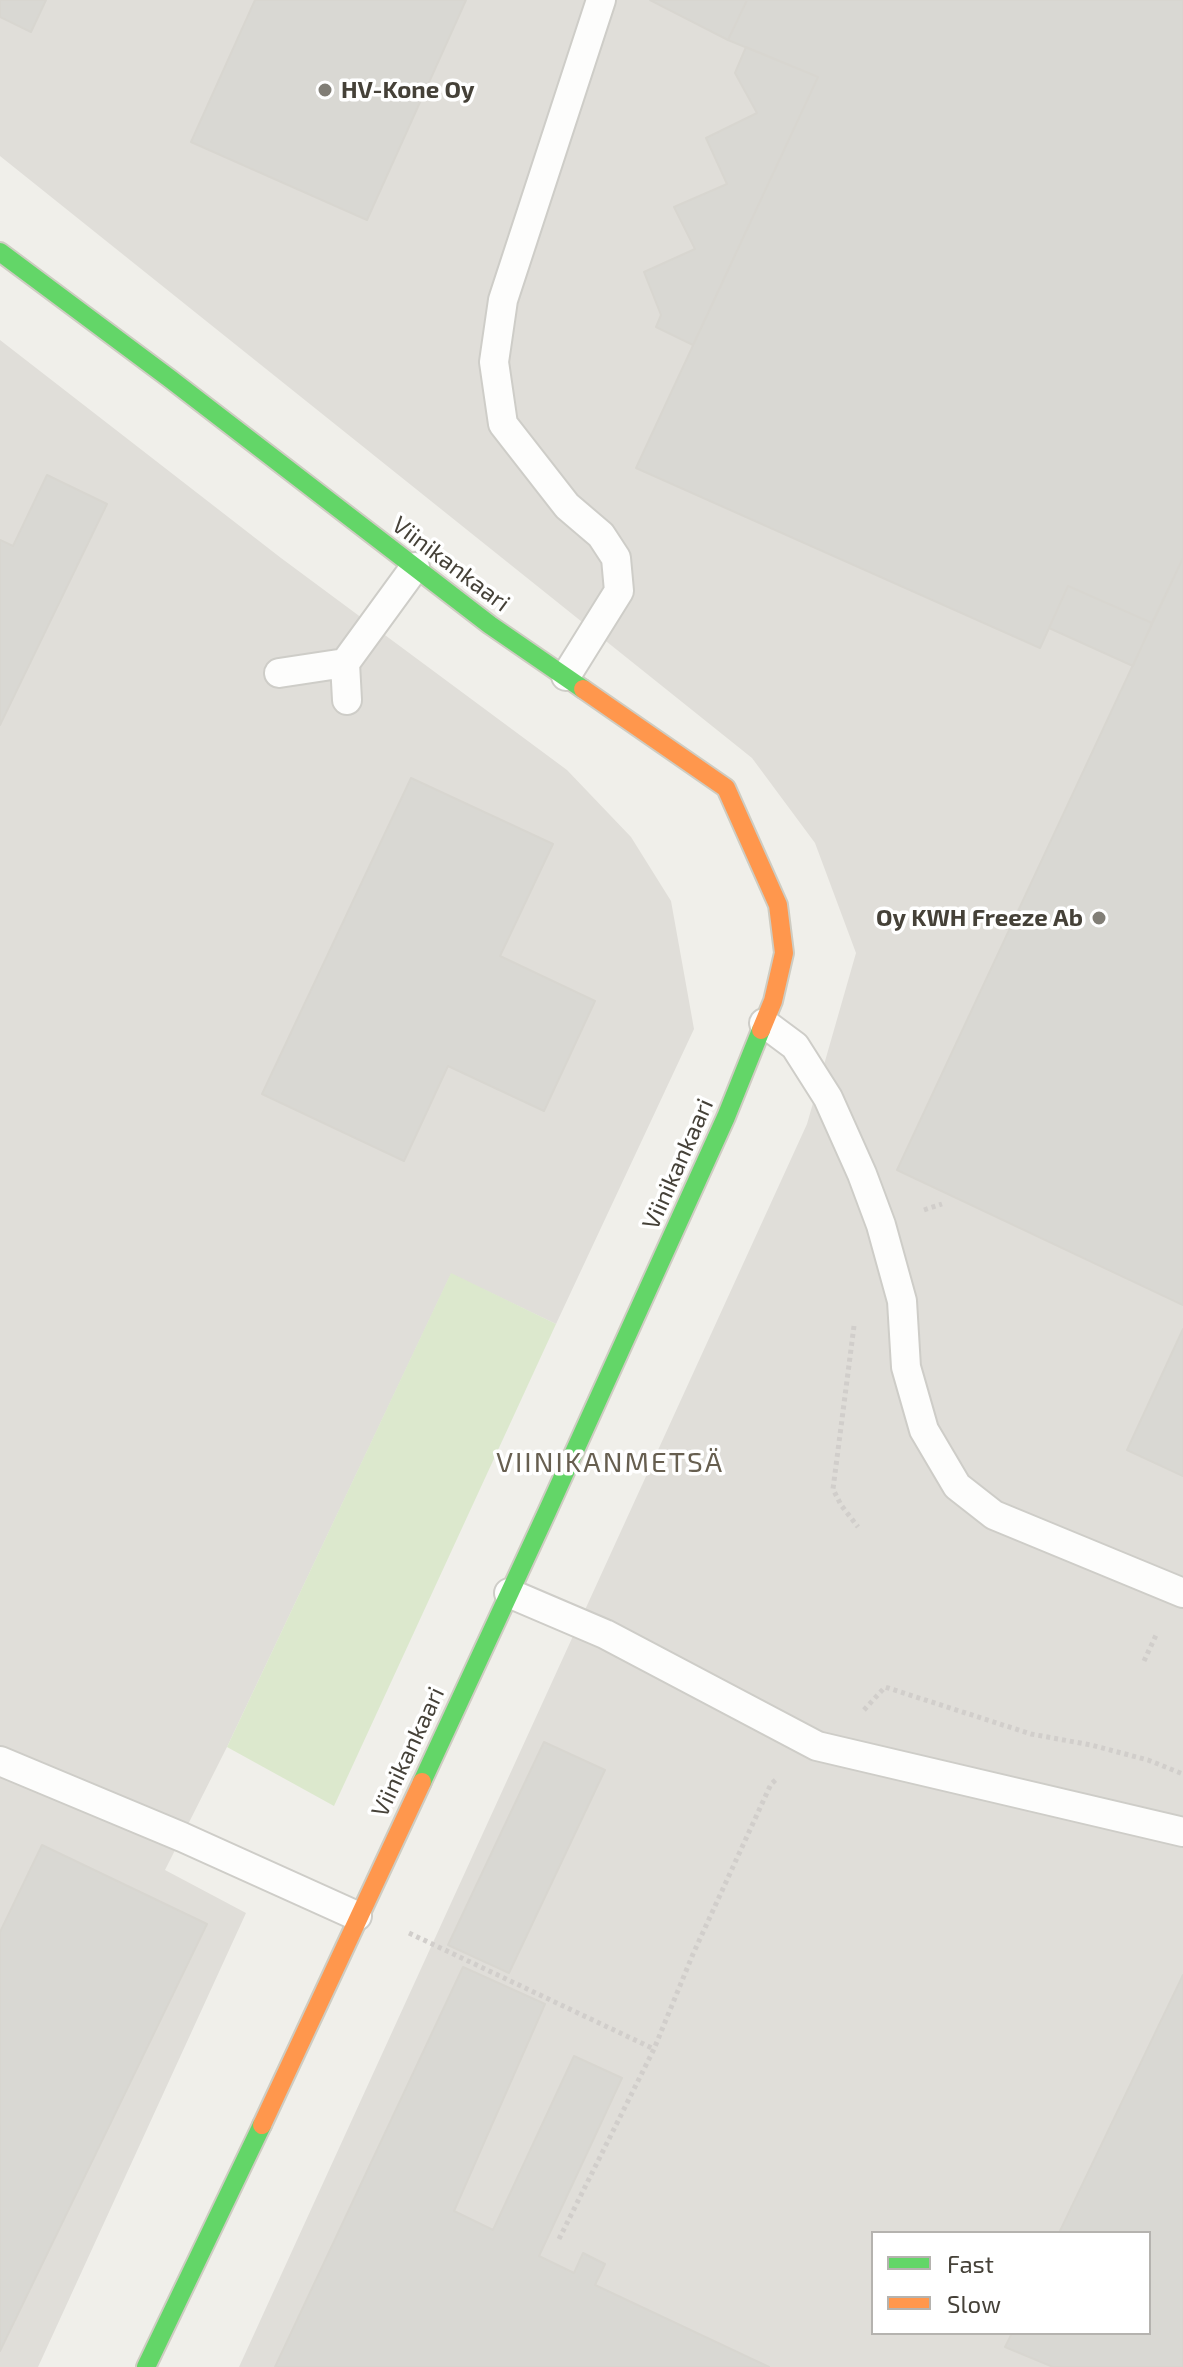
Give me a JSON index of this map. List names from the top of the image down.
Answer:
{
  "streets": {
    "street": ["Viinikankaari"]
  },
  "districts": ["VIINIKANMETSÄ"],
  "places": ["HV-Kone Oy", "Oy KWH Freeze Ab"],
  "legend": ["Fast", "Slow"]
}
